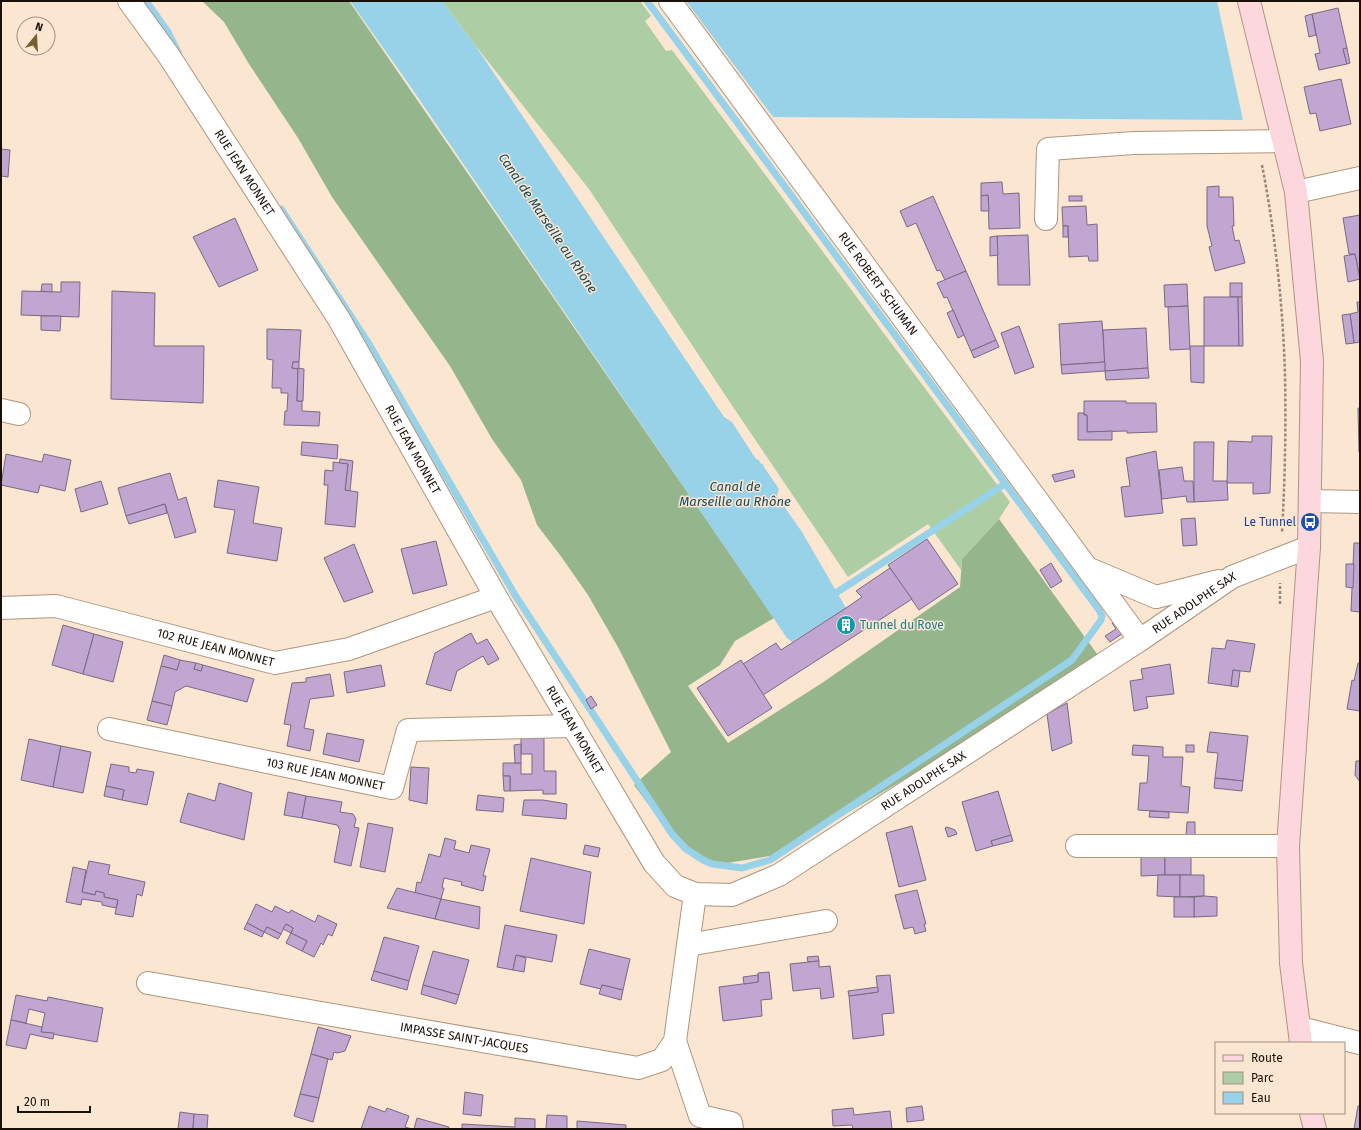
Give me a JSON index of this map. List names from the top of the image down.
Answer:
{
  "streets": {
    "street": [
      "RUE JEAN MONNET",
      "RUE ROBERT SCHUMAN",
      "RUE ADOLPHE SAX",
      "102 RUE JEAN MONNET",
      "103 RUE JEAN MONNET",
      "IMPASSE SAINT-JACQUES"
    ]
  },
  "crossings": [
    ["RUE JEAN MONNET", "RUE ADOLPHE SAX"],
    ["RUE JEAN MONNET", "102 RUE JEAN MONNET"],
    ["RUE JEAN MONNET", "103 RUE JEAN MONNET"],
    ["RUE ROBERT SCHUMAN", "RUE ADOLPHE SAX"]
  ],
  "water": ["Canal de Marseille au Rhône"],
  "places": {
    "bus stop": ["Le Tunnel"],
    "building": ["Tunnel du Rove"]
  },
  "legend": ["Route", "Parc", "Eau"],
  "scale_bar": "20 m",
  "north": "top"
}
